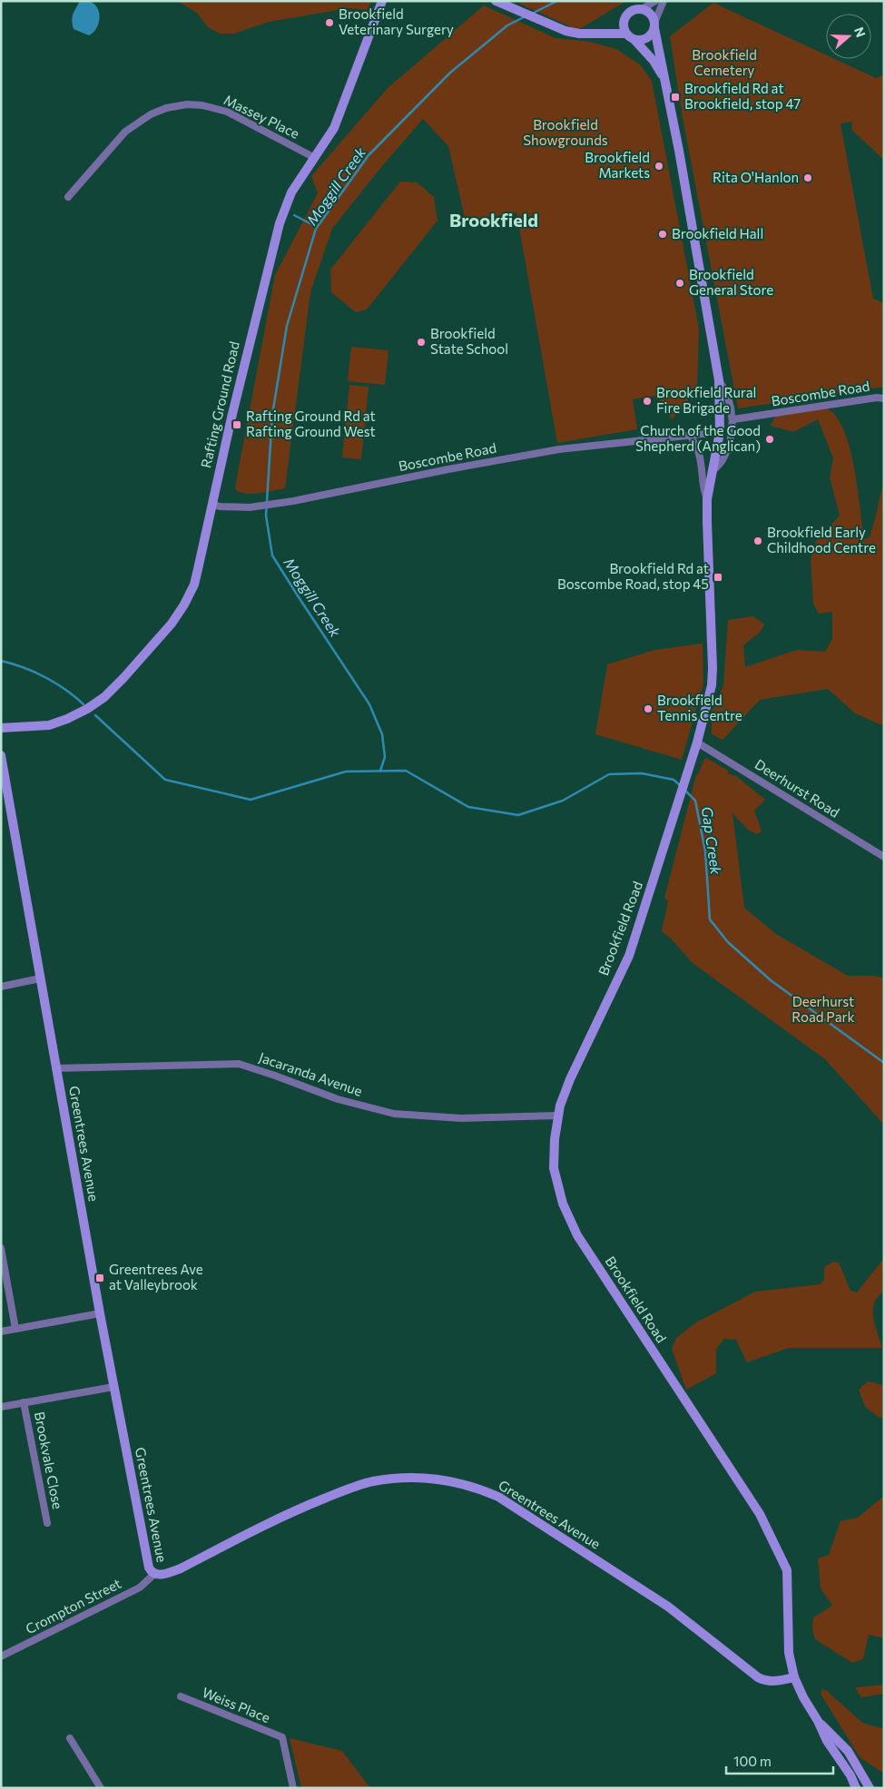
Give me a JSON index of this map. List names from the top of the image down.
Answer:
{
  "streets": {
    "main road": ["Rafting Ground Road", "Brookfield Road", "Greentrees Avenue"],
    "street": [
      "Massey Place",
      "Boscombe Road",
      "Deerhurst Road",
      "Jacaranda Avenue",
      "Brookvale Close",
      "Crompton Street",
      "Weiss Place"
    ]
  },
  "crossings": [
    ["Massey Place", "Rafting Ground Road"],
    ["Boscombe Road", "Rafting Ground Road"],
    ["Boscombe Road", "Brookfield Road"],
    ["Deerhurst Road", "Brookfield Road"],
    ["Brookfield Road", "Jacaranda Avenue"],
    ["Brookfield Road", "Greentrees Avenue"],
    ["Jacaranda Avenue", "Greentrees Avenue"],
    ["Greentrees Avenue", "Crompton Street"]
  ],
  "districts": ["Brookfield"],
  "water": ["Moggill Creek", "Gap Creek"],
  "parks": ["Brookfield Cemetery", "Brookfield Showgrounds", "Deerhurst Road Park"],
  "places": {
    "other": [
      "Brookfield Veterinary Surgery",
      "Brookfield Markets",
      "Rita O'Hanlon",
      "Brookfield Hall",
      "Brookfield General Store",
      "Brookfield State School",
      "Brookfield Rural Fire Brigade",
      "Church of the Good Shepherd (Anglican)",
      "Brookfield Early Childhood Centre",
      "Brookfield Tennis Centre"
    ],
    "transit": [
      "Brookfield Rd at Brookfield, stop 47",
      "Rafting Ground Rd at Rafting Ground West",
      "Brookfield Rd at Boscombe Road, stop 45",
      "Greentrees Ave at Valleybrook"
    ]
  },
  "scale_bar": "100 m",
  "north": "right"
}
